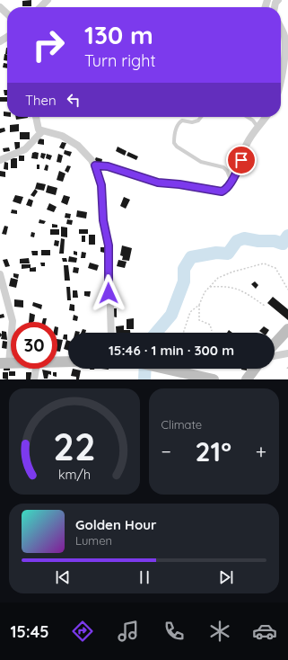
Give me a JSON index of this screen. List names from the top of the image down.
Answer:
{
  "page": {
    "turn": ["130 m", "Turn right"],
    "then": "Then",
    "limit": "30",
    "trip": "15:46 · 1 min · 300 m",
    "tile": "Climate",
    "heat": ["−", "21°", "+"],
    "song": ["Golden Hour", "Lumen"],
    "tabs": "15:45",
    "gauge": ["22", "km/h"]
  }
}
